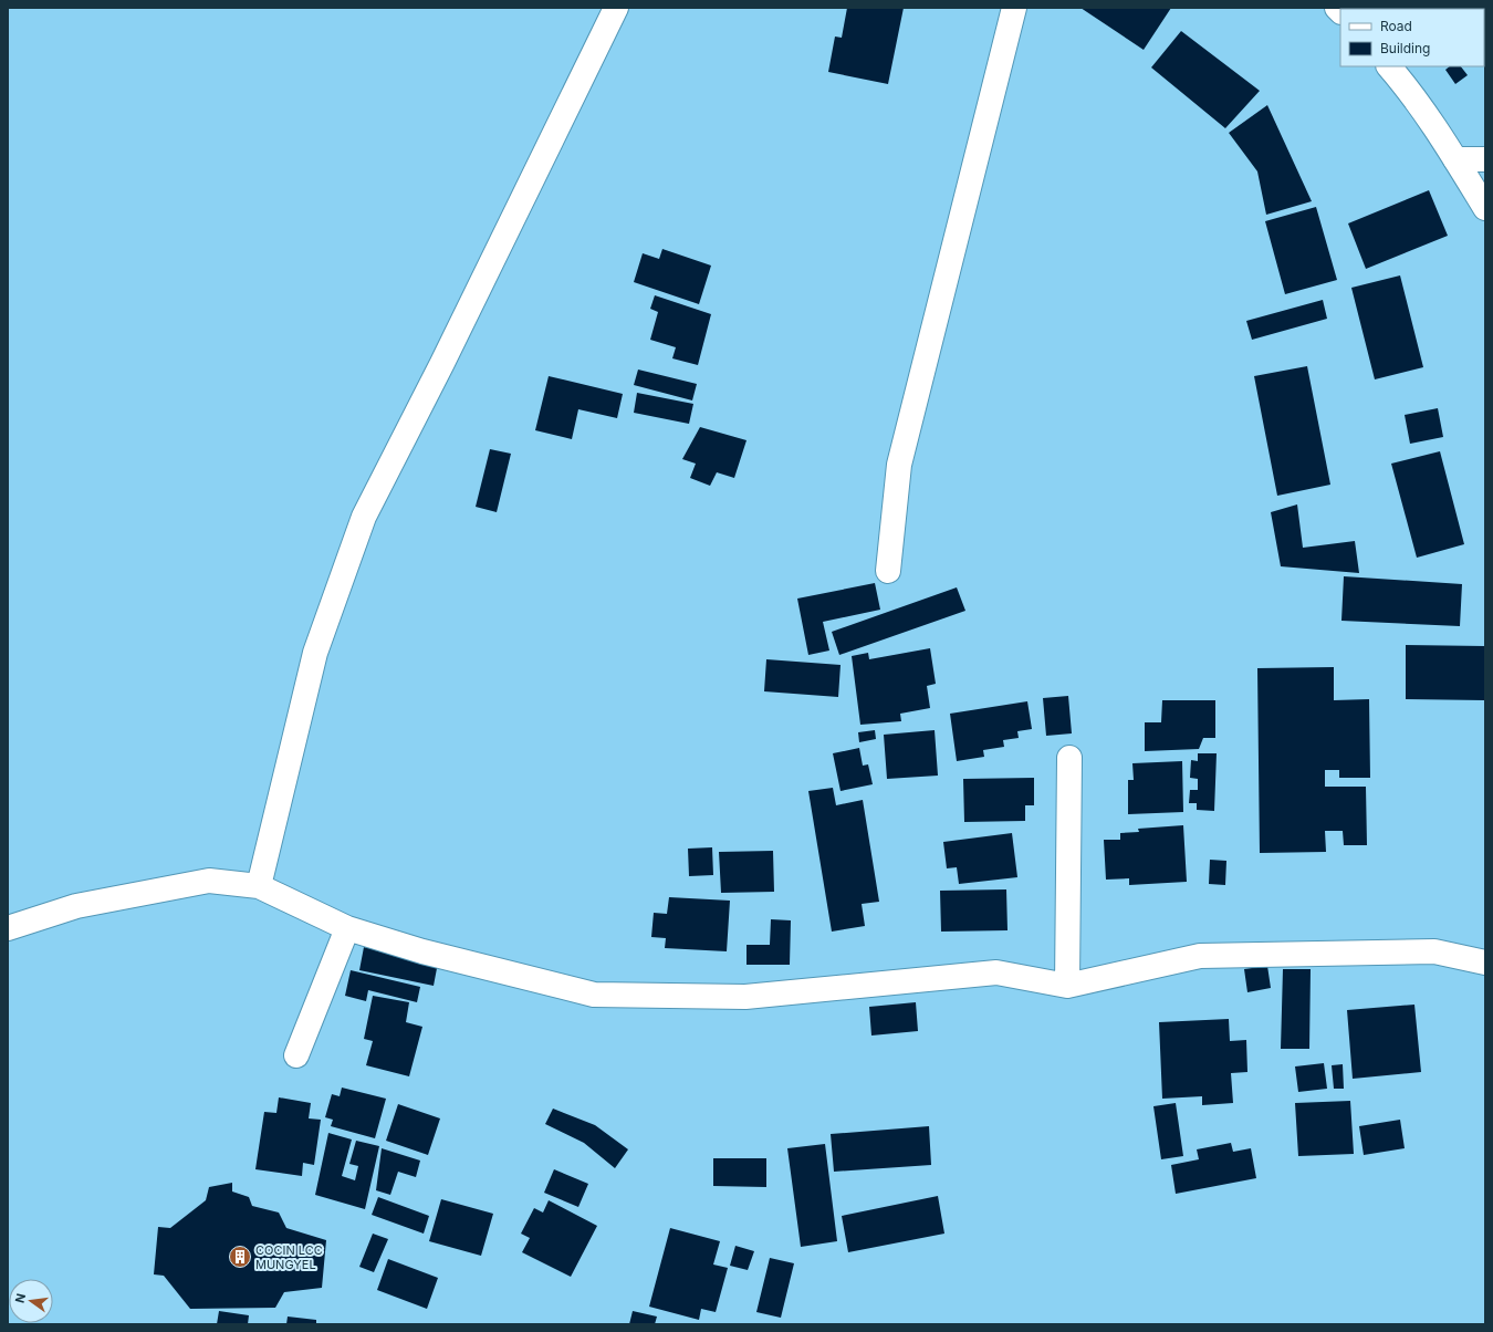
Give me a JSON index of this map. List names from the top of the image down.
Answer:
{
  "places": {
    "building": ["COCIN LCC MUNGYEL"]
  },
  "legend": ["Road", "Building"],
  "north": "left"
}
